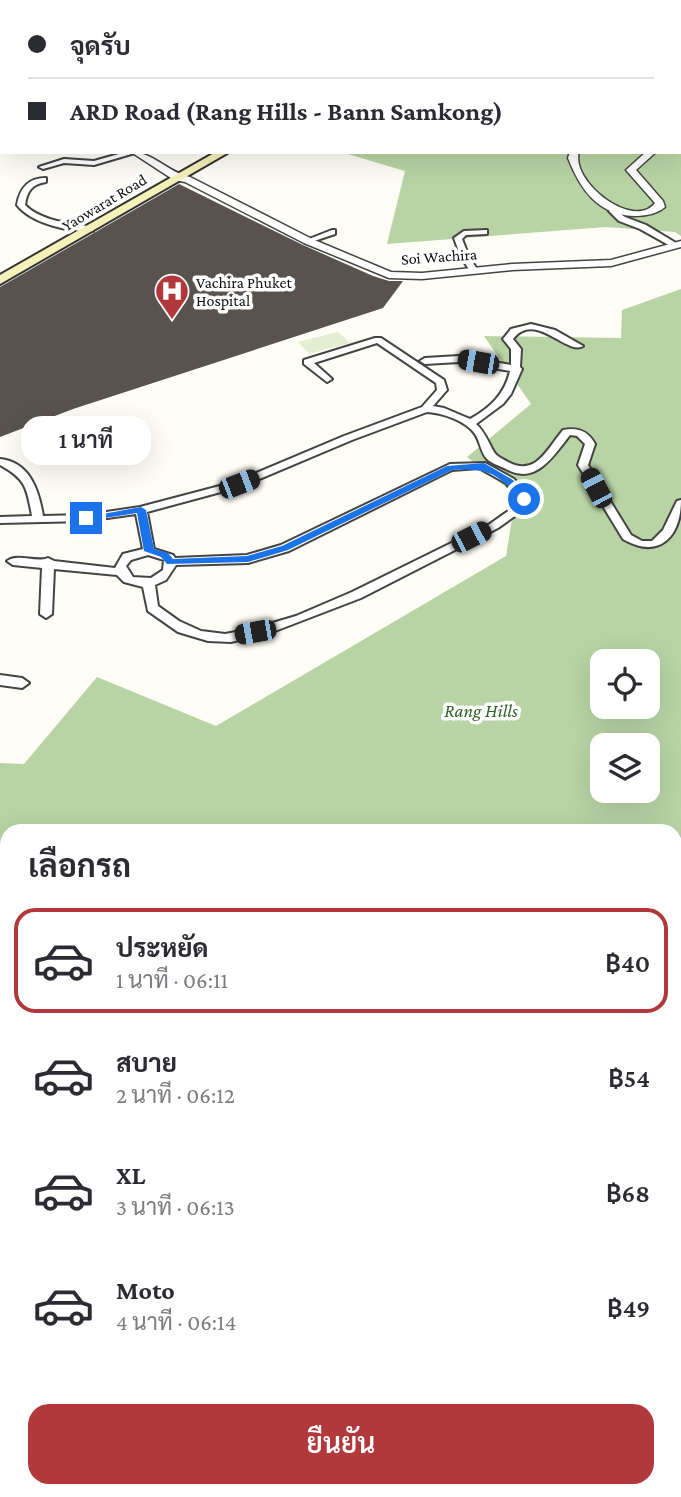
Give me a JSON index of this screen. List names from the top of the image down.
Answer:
{
  "streets": {
    "main road": ["Yaowarat Road"],
    "street": ["Soi Wachira"]
  },
  "crossings": [
    ["Yaowarat Road", "Soi Wachira"]
  ],
  "parks": ["Rang Hills"],
  "places": {
    "hospital": ["Vachira Phuket Hospital"]
  },
  "page": {
    "banner": ["จุดรับ", "ARD Road (Rang Hills - Bann Samkong)"],
    "bubble": "1 นาที",
    "heading": "เลือกรถ",
    "list": [
      {
        "name": "ประหยัด",
        "note": "1 นาที · 06:11",
        "value": "฿40"
      },
      {
        "name": "สบาย",
        "note": "2 นาที · 06:12",
        "value": "฿54"
      },
      {
        "name": "XL",
        "note": "3 นาที · 06:13",
        "value": "฿68"
      },
      {
        "name": "Moto",
        "note": "4 นาที · 06:14",
        "value": "฿49"
      }
    ],
    "buttons": "ยืนยัน"
  }
}
